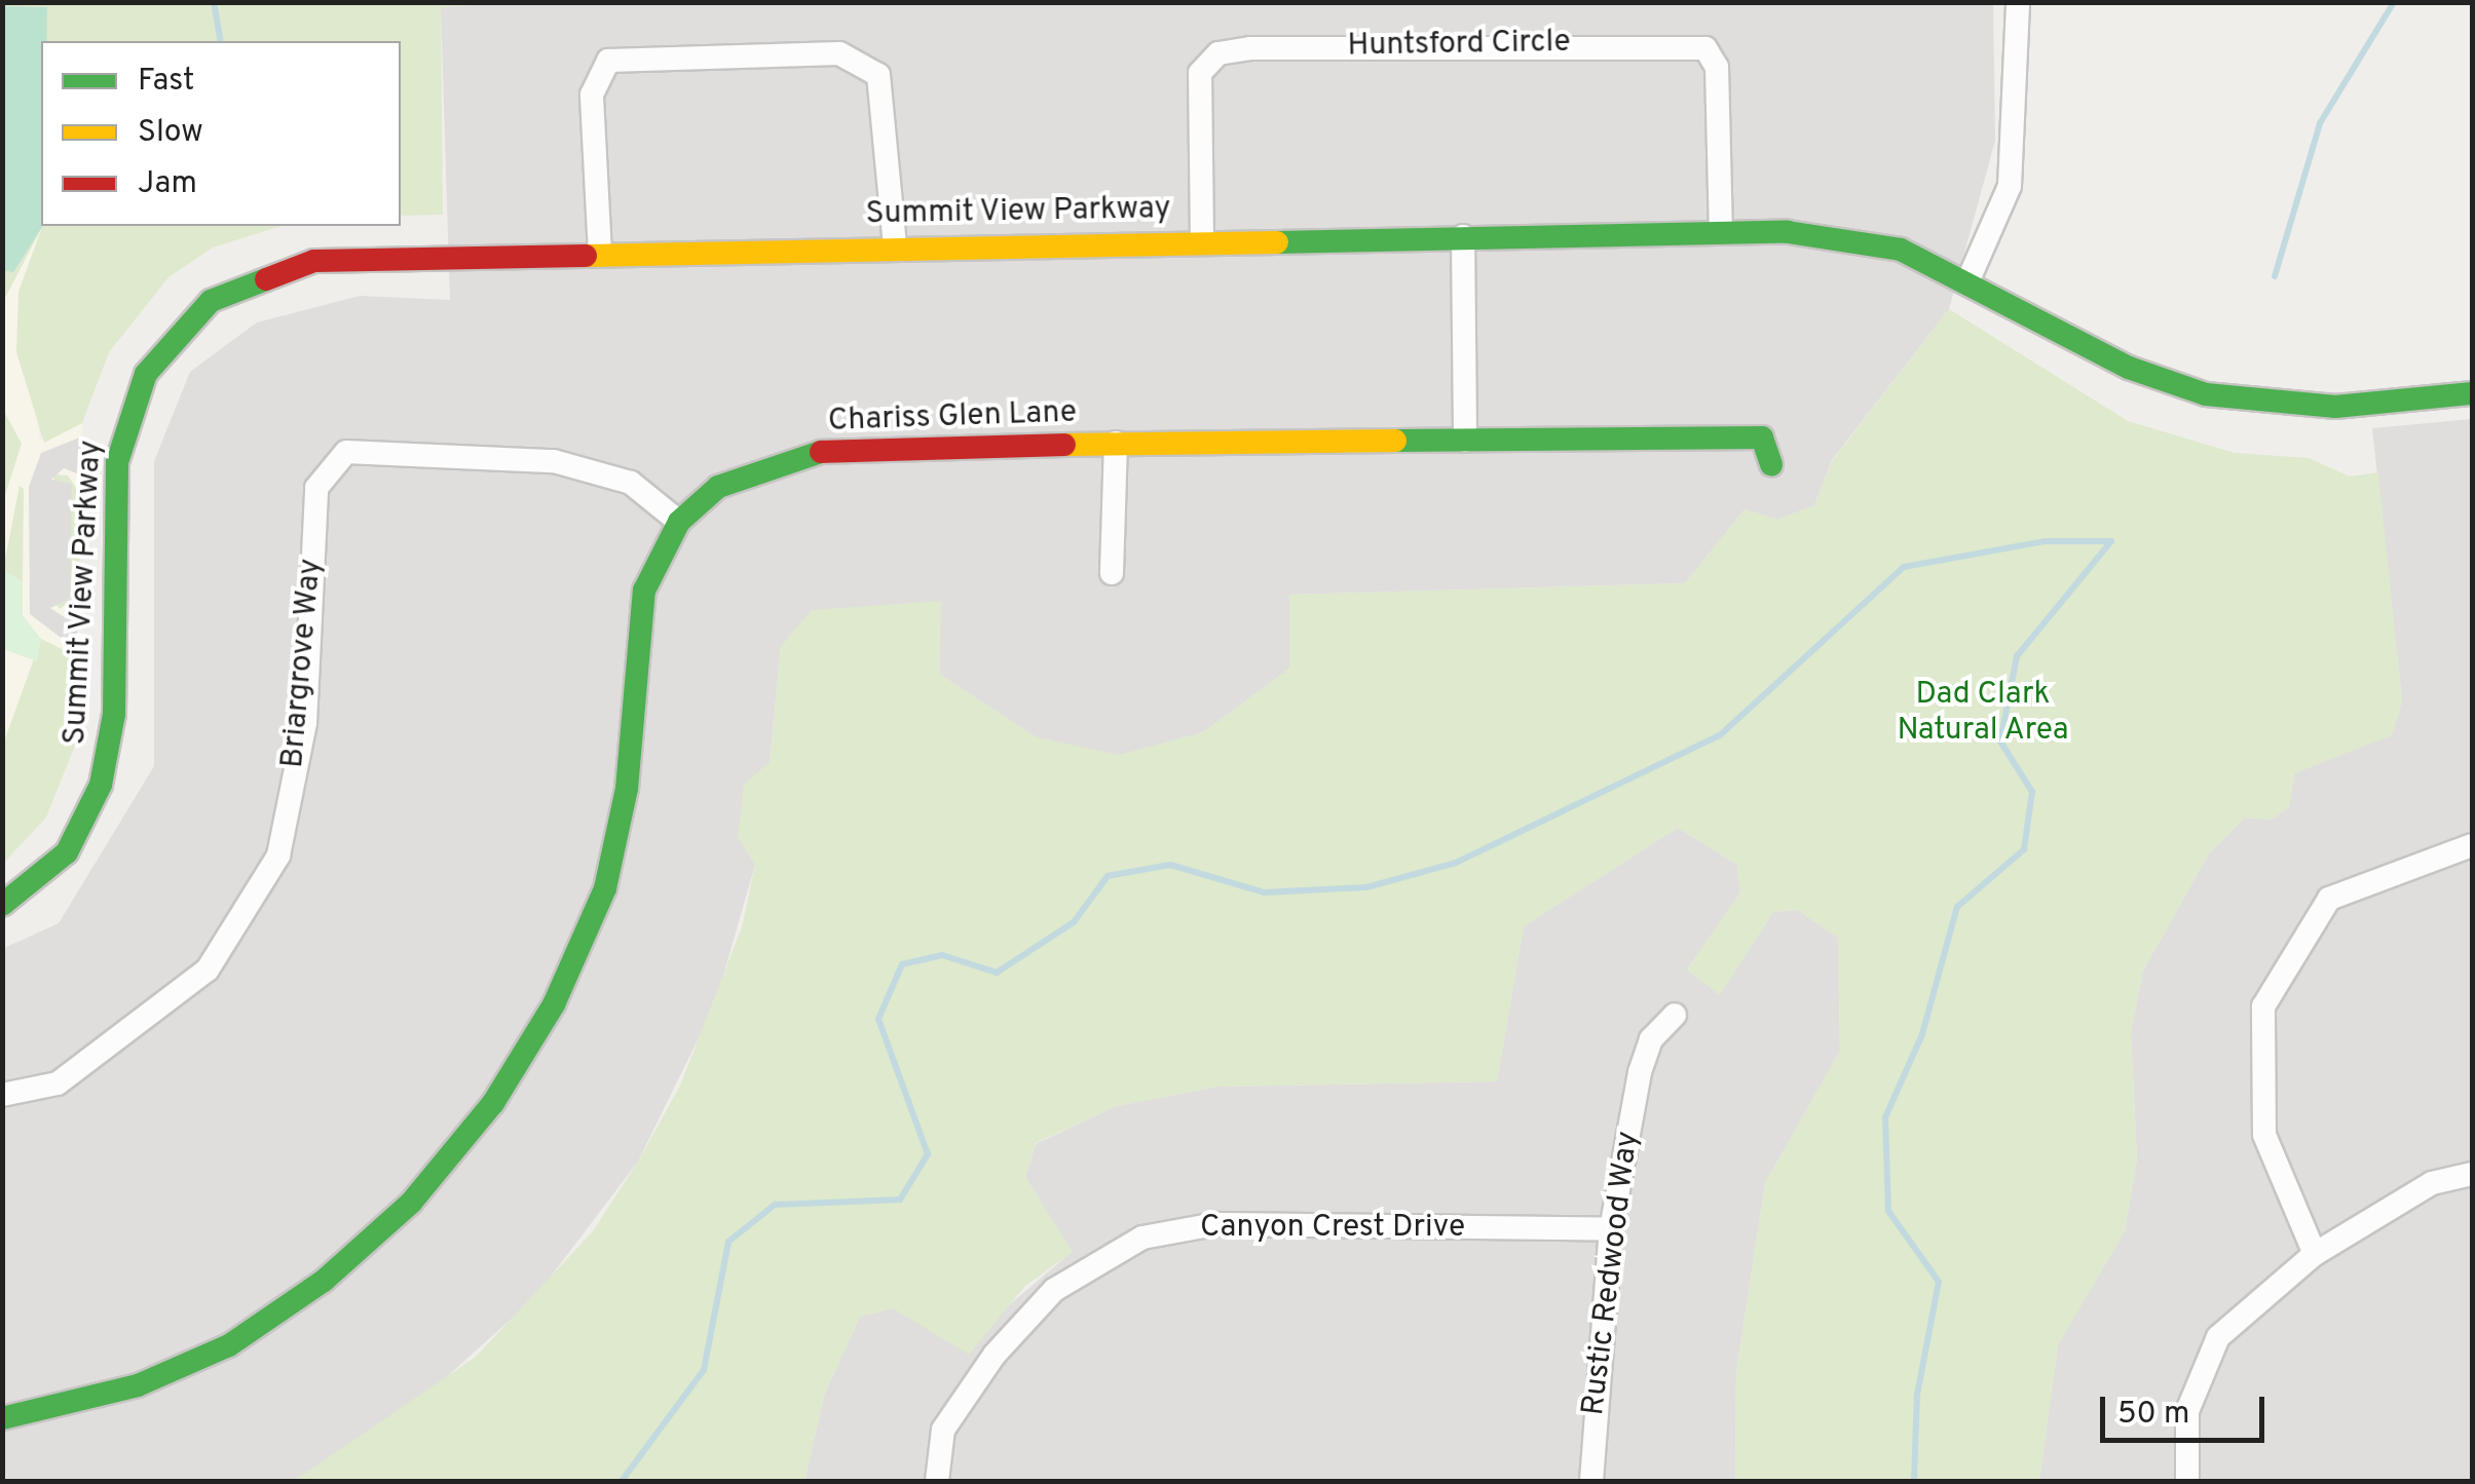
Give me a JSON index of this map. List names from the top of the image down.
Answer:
{
  "streets": {
    "street": [
      "Huntsford Circle",
      "Summit View Parkway",
      "Chariss Glen Lane",
      "Briargrove Way",
      "Canyon Crest Drive",
      "Rustic Redwood Way"
    ]
  },
  "crossings": [
    ["Huntsford Circle", "Summit View Parkway"],
    ["Chariss Glen Lane", "Briargrove Way"],
    ["Canyon Crest Drive", "Rustic Redwood Way"]
  ],
  "parks": ["Dad Clark Natural Area"],
  "legend": ["Fast", "Slow", "Jam"],
  "scale_bar": "50 m"
}
